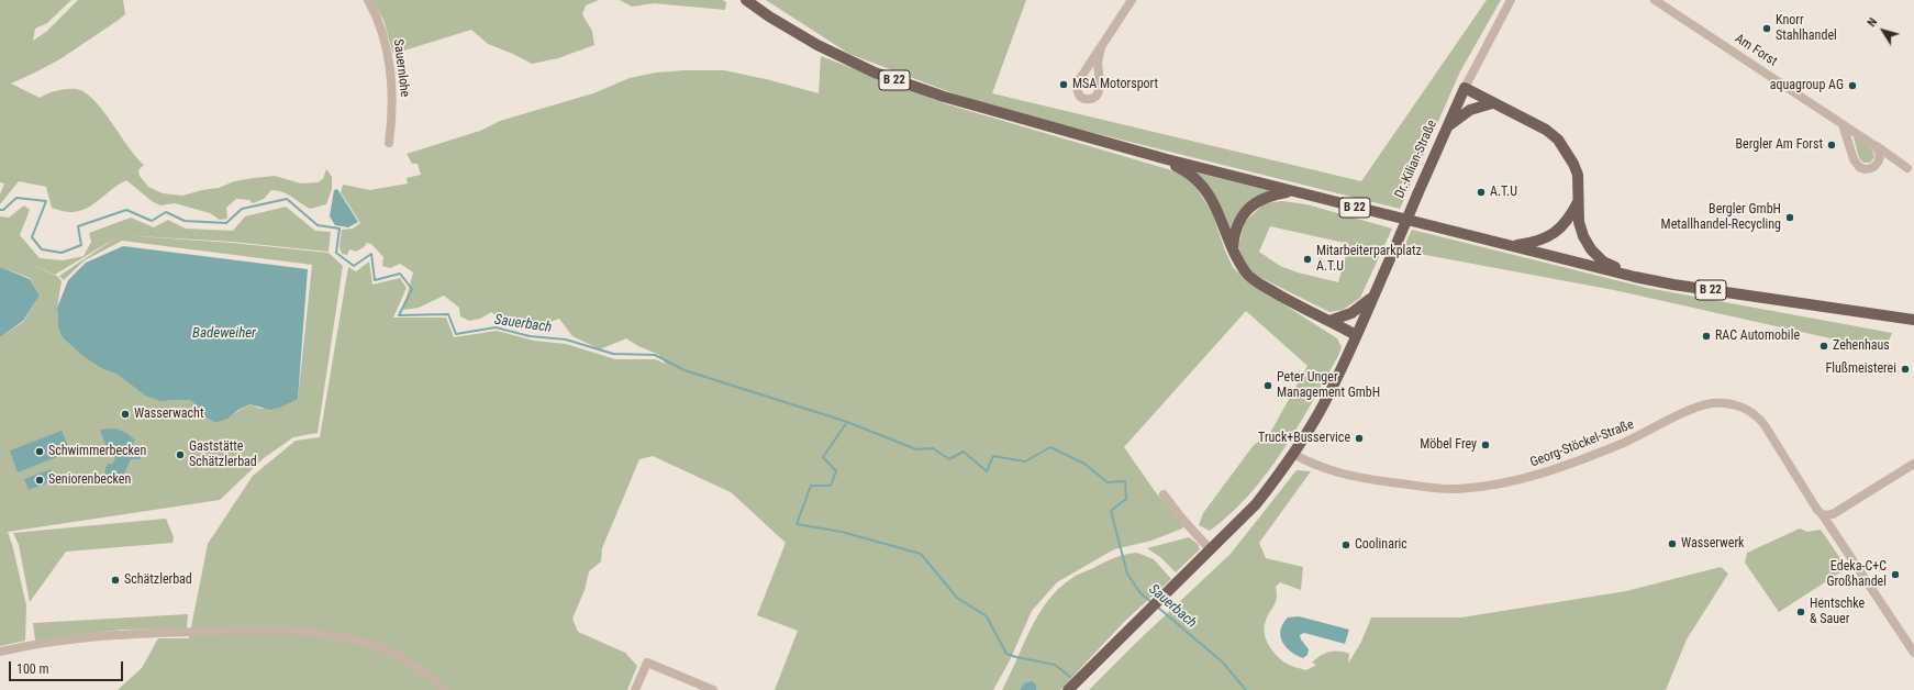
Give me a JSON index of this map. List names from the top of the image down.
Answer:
{
  "streets": {
    "main road": ["B 22", "Dr.-Kilian-Straße"],
    "street": ["Am Forst", "Sauernlohe", "Georg-Stöckel-Straße"]
  },
  "crossings": [
    ["Dr.-Kilian-Straße", "Georg-Stöckel-Straße"]
  ],
  "water": ["Sauerbach", "Badeweiher"],
  "places": [
    "Knorr Stahlhandel",
    "MSA Motorsport",
    "aquagroup AG",
    "Bergler Am Forst",
    "A.T.U",
    "Bergler GmbH Metallhandel-Recycling",
    "Mitarbeiterparkplatz A.T.U",
    "RAC Automobile",
    "Zehenhaus",
    "Flußmeisterei",
    "Peter Unger Management GmbH",
    "Wasserwacht",
    "Truck+Busservice",
    "Möbel Frey",
    "Schwimmerbecken",
    "Gaststätte Schätzlerbad",
    "Seniorenbecken",
    "Wasserwerk",
    "Coolinaric",
    "Edeka-C+C Großhandel",
    "Schätzlerbad",
    "Hentschke & Sauer"
  ],
  "scale_bar": "100 m",
  "north": "top left"
}
